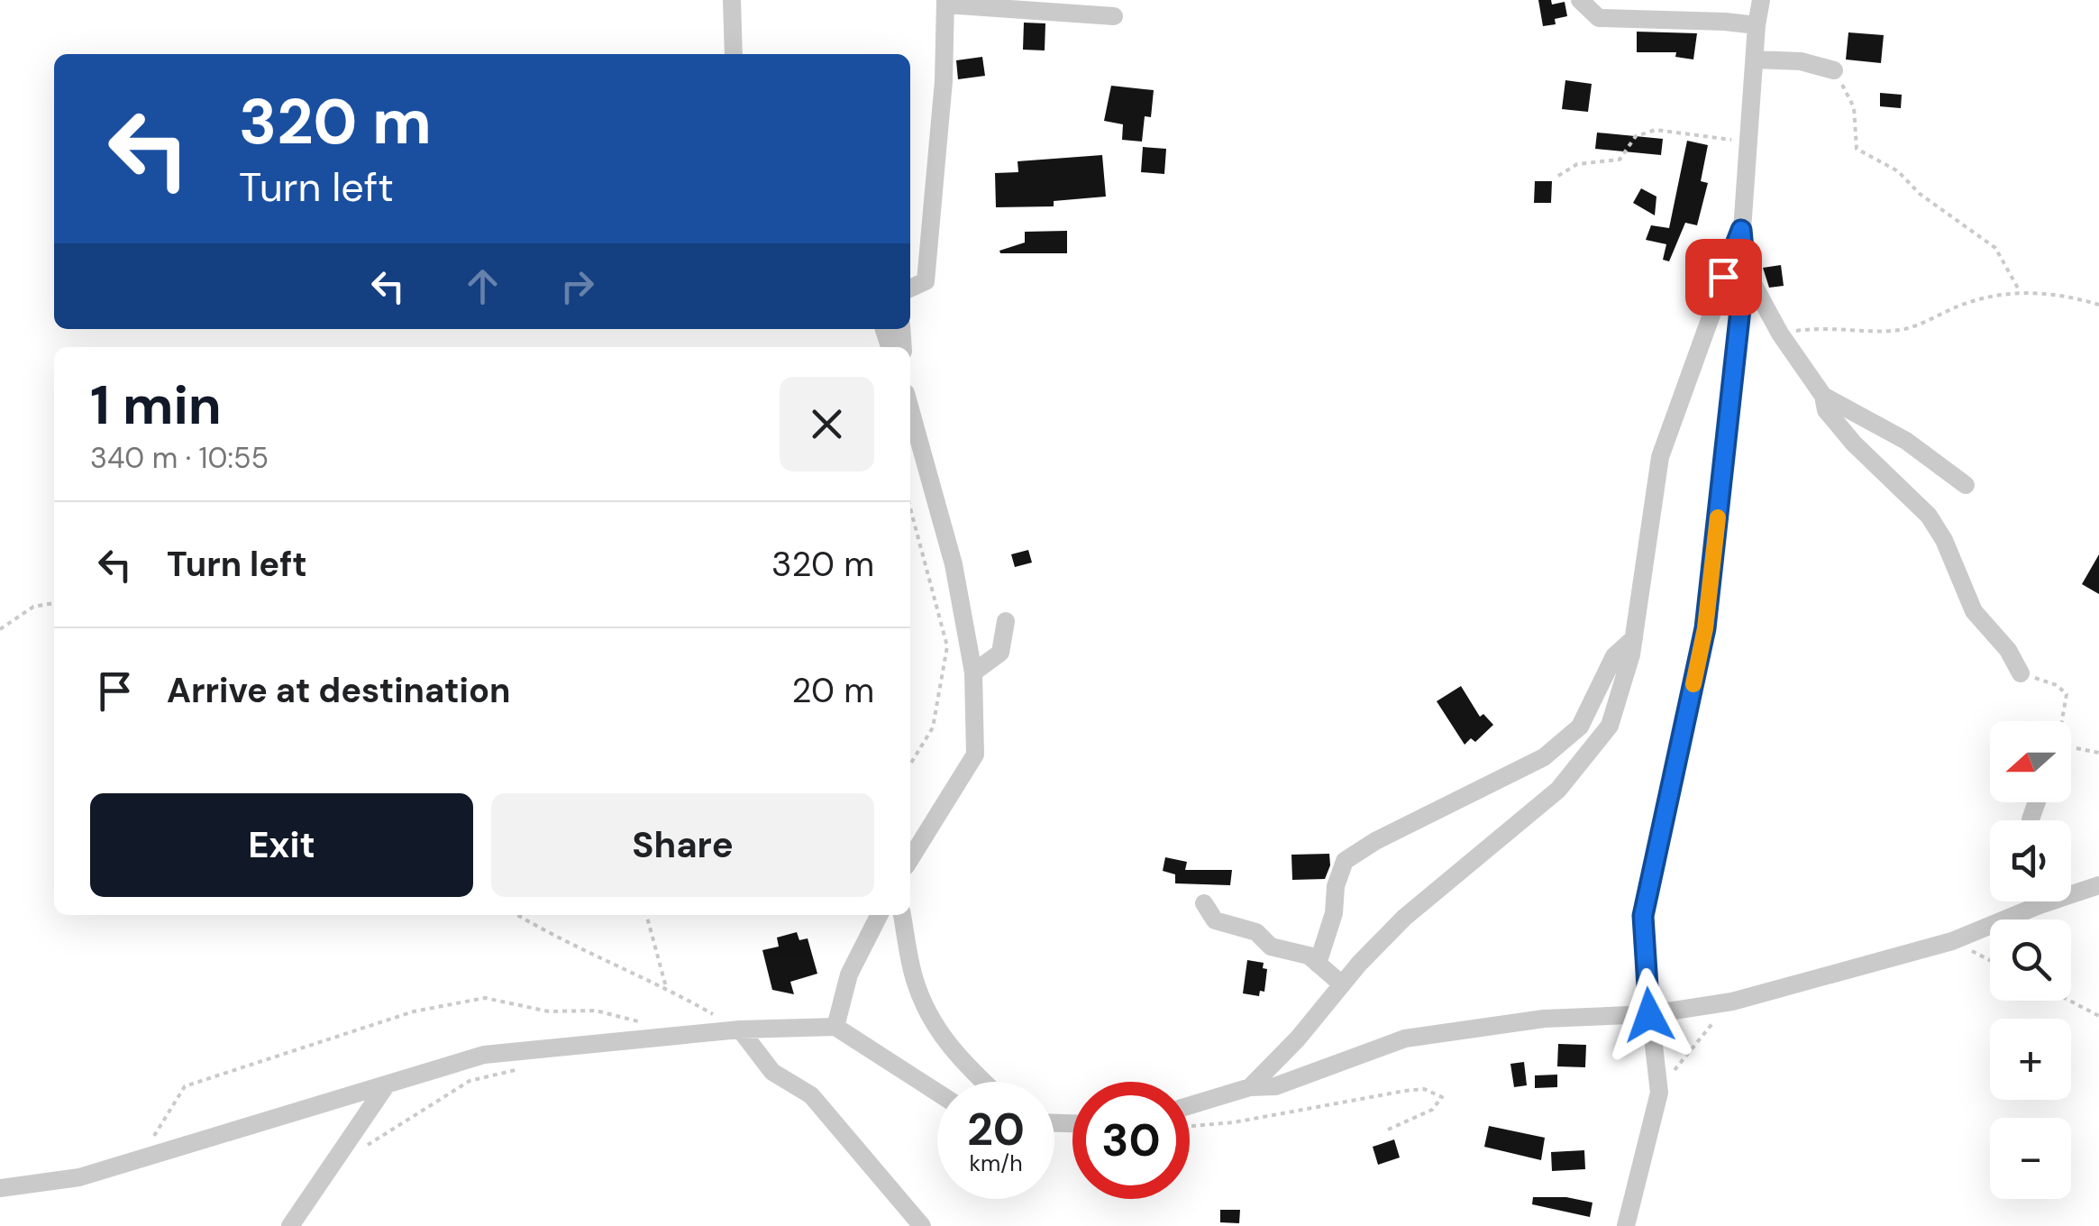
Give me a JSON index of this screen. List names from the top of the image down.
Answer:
{
  "north": "left",
  "page": {
    "turn": ["320 m", "Turn left"],
    "heading": ["1 min", "340 m · 10:55"],
    "list": [
      {
        "name": "Turn left",
        "value": "320 m"
      },
      {
        "name": "Arrive at destination",
        "value": "20 m"
      }
    ],
    "map_buttons": ["+", "−"],
    "buttons": ["Exit", "Share"],
    "speed": "20 km/h",
    "limit": "30"
  }
}
